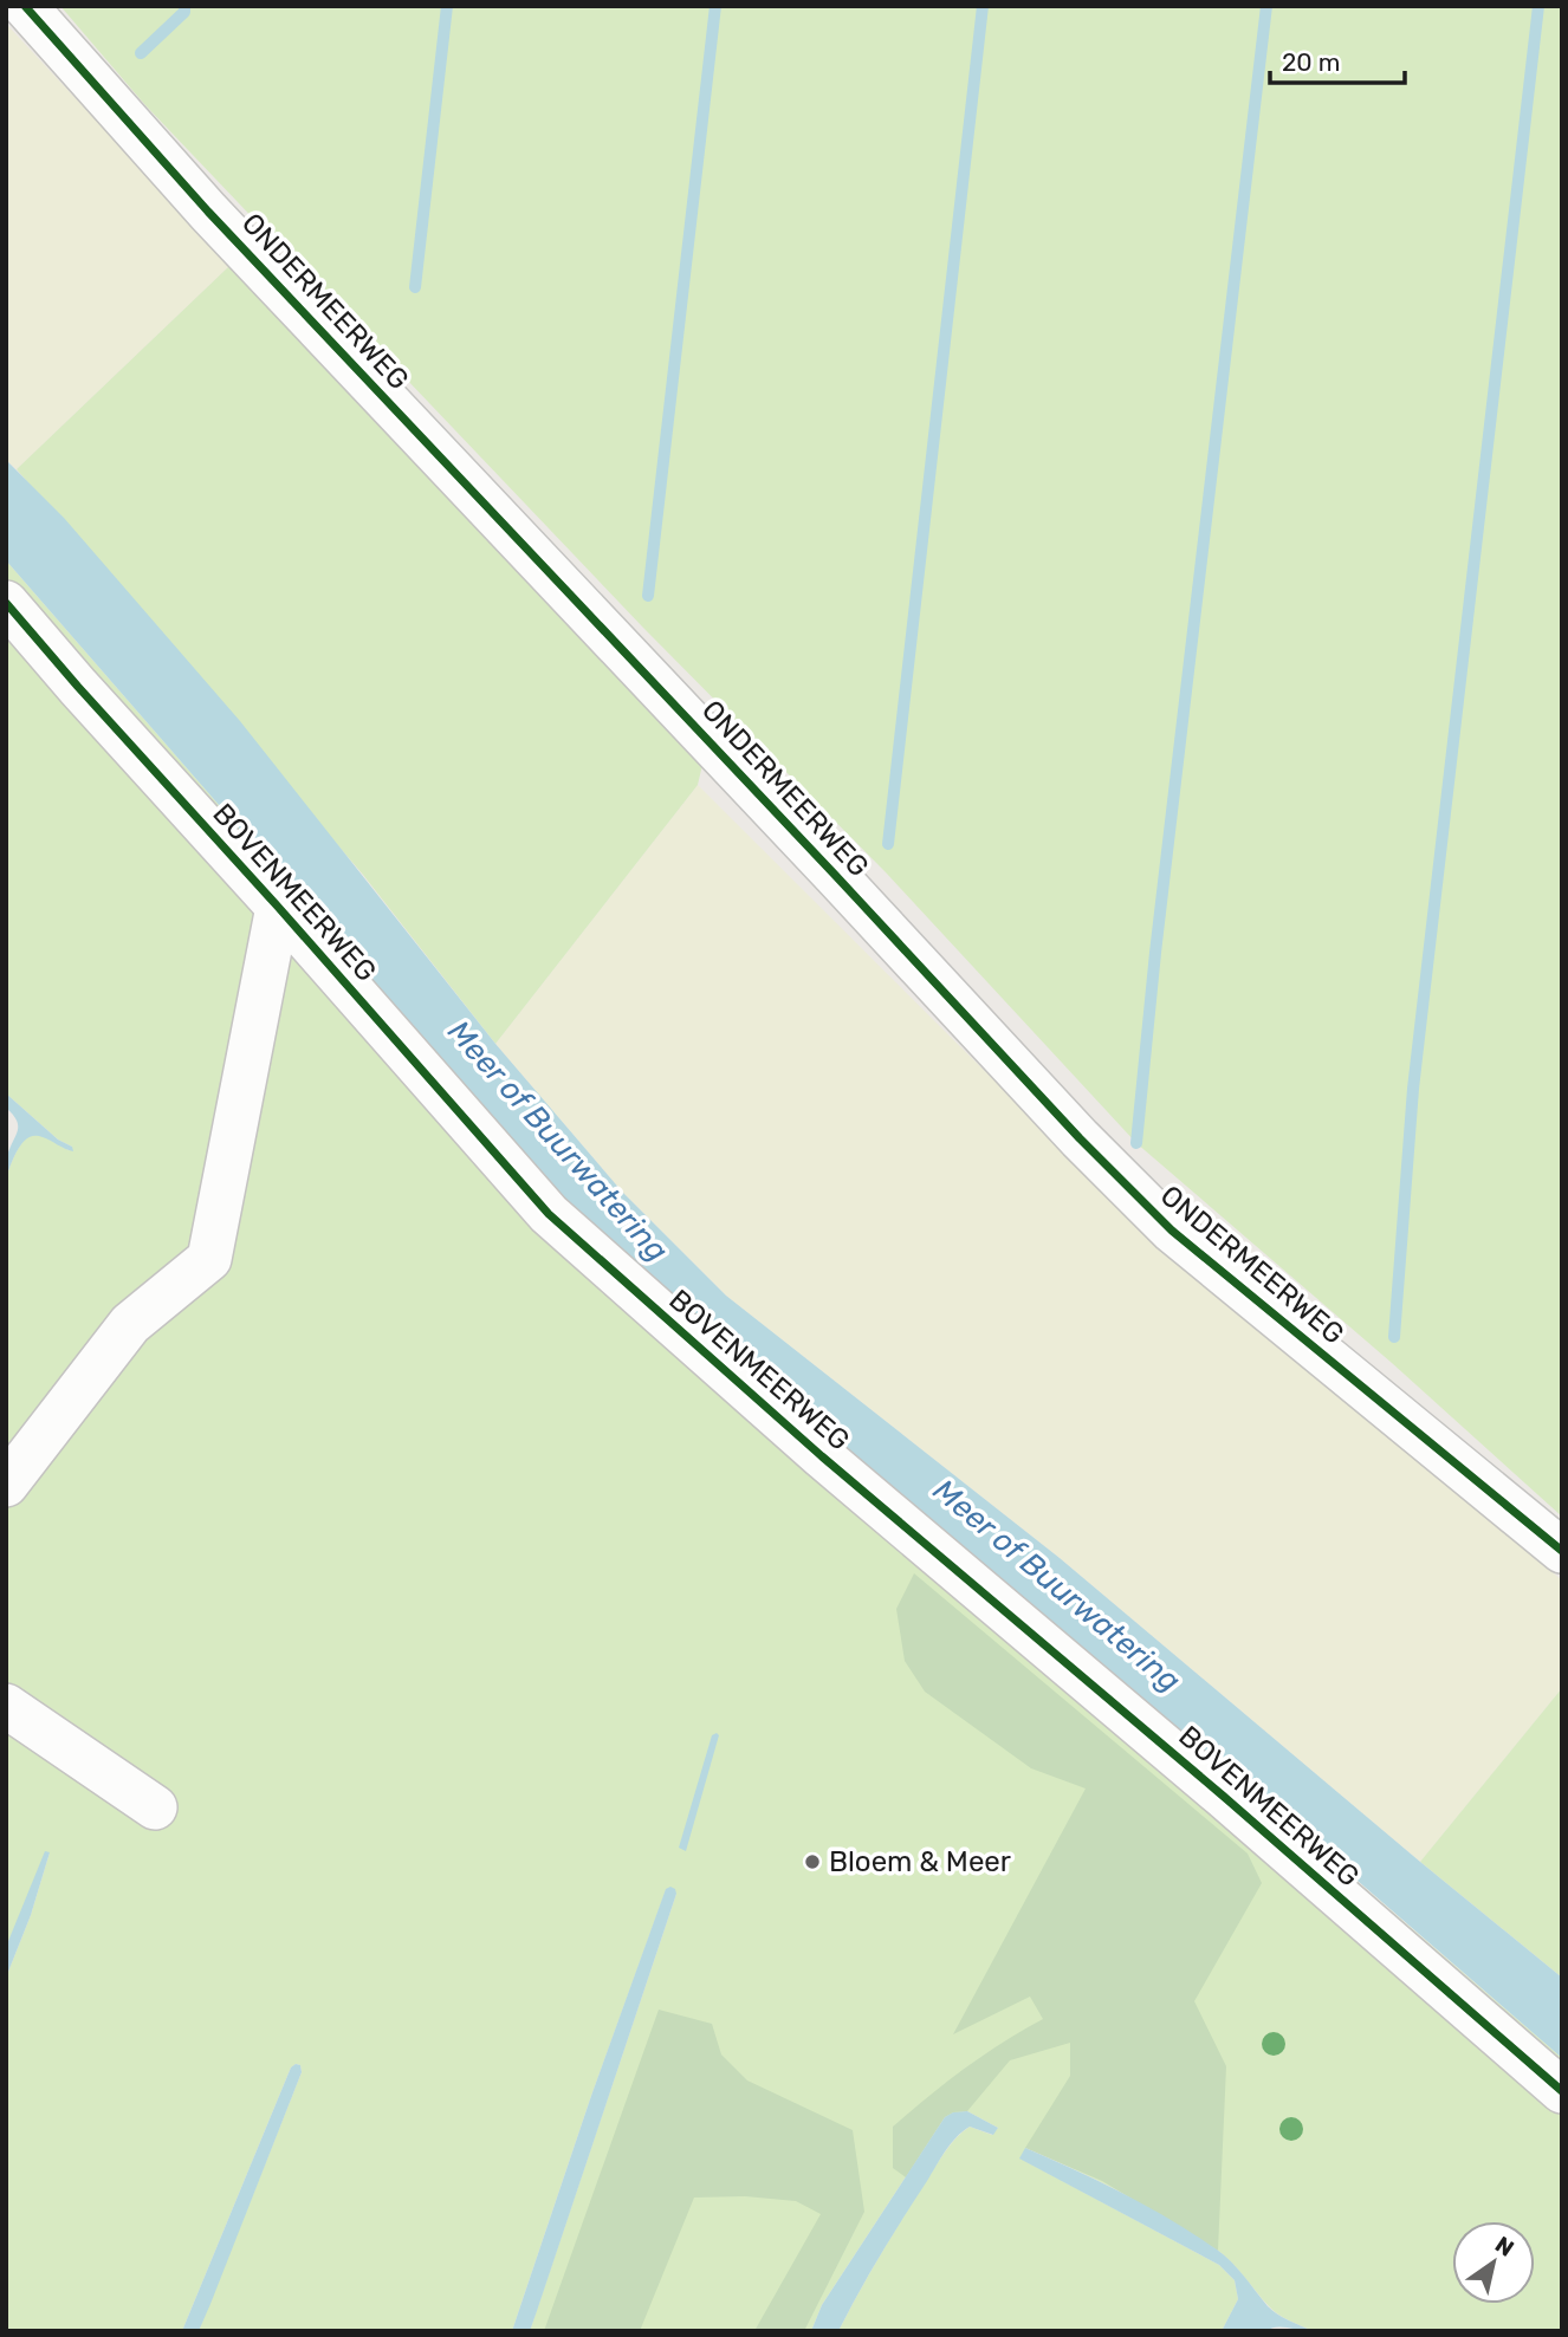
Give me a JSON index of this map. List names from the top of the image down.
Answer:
{
  "streets": {
    "street": ["ONDERMEERWEG", "BOVENMEERWEG"]
  },
  "water": ["Meer of Buurwatering"],
  "places": ["Bloem & Meer"],
  "scale_bar": "20 m",
  "north": "top right"
}
